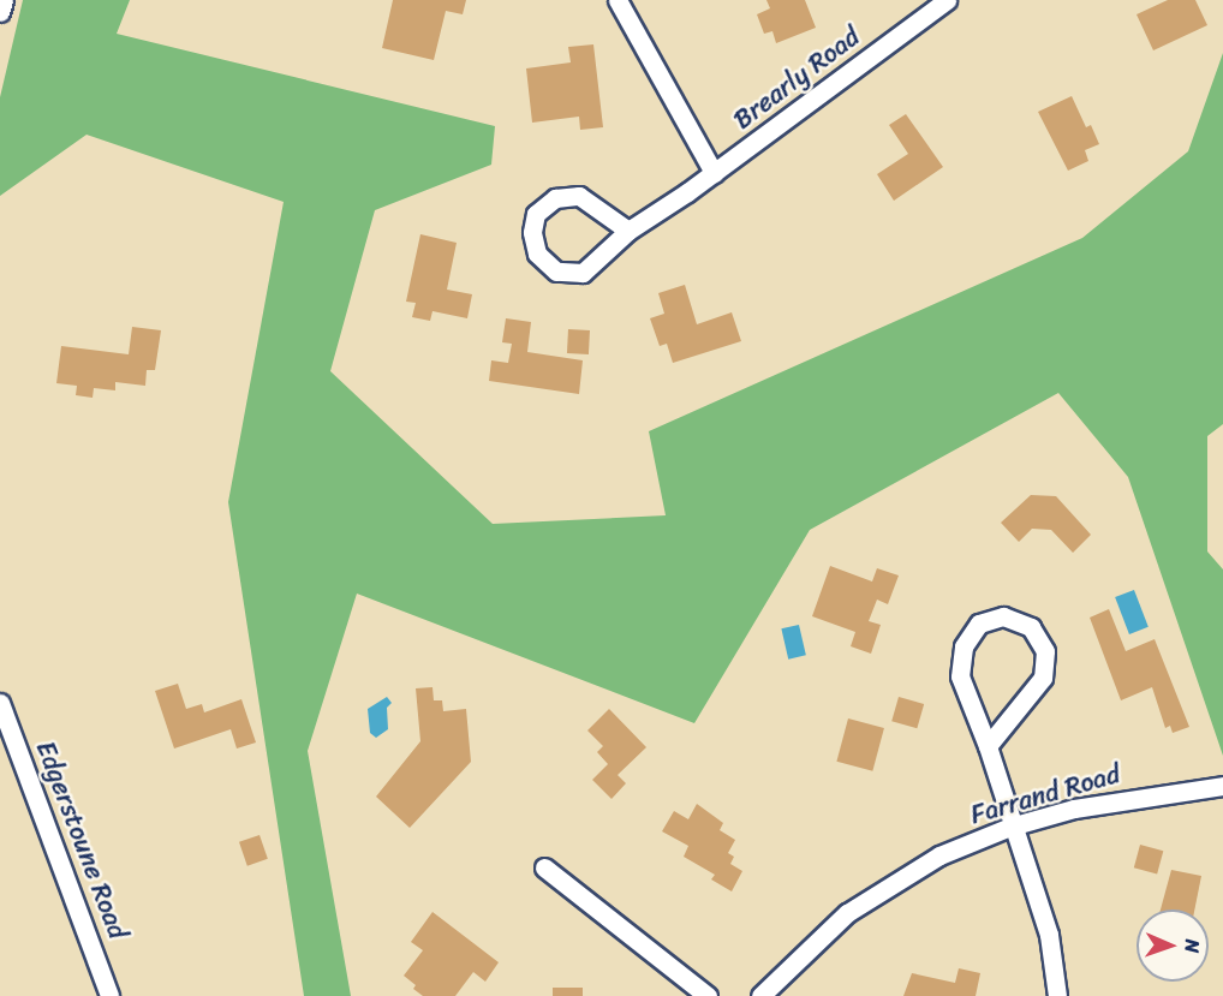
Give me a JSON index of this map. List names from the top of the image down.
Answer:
{
  "streets": {
    "street": ["Brearly Road", "Farrand Road", "Edgerstoune Road"]
  },
  "north": "right"
}
